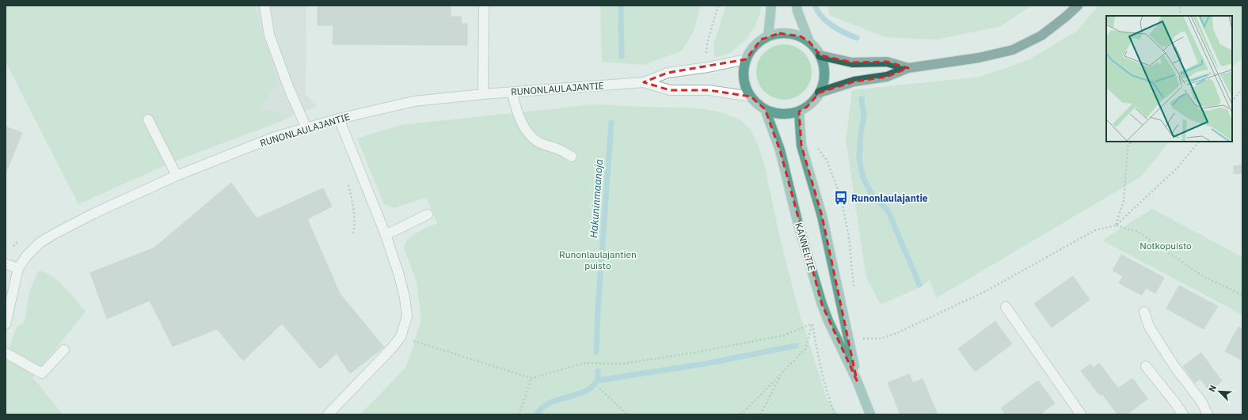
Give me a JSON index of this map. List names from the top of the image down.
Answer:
{
  "streets": {
    "main road": ["KANNELTIE"],
    "street": ["RUNONLAULAJANTIE"]
  },
  "crossings": [
    ["RUNONLAULAJANTIE", "KANNELTIE"]
  ],
  "water": ["Hakuninmaanoja"],
  "parks": ["Notkopuisto", "Runonlaulajantien puisto"],
  "places": {
    "bus stop": ["Runonlaulajantie"]
  },
  "north": "top left"
}
